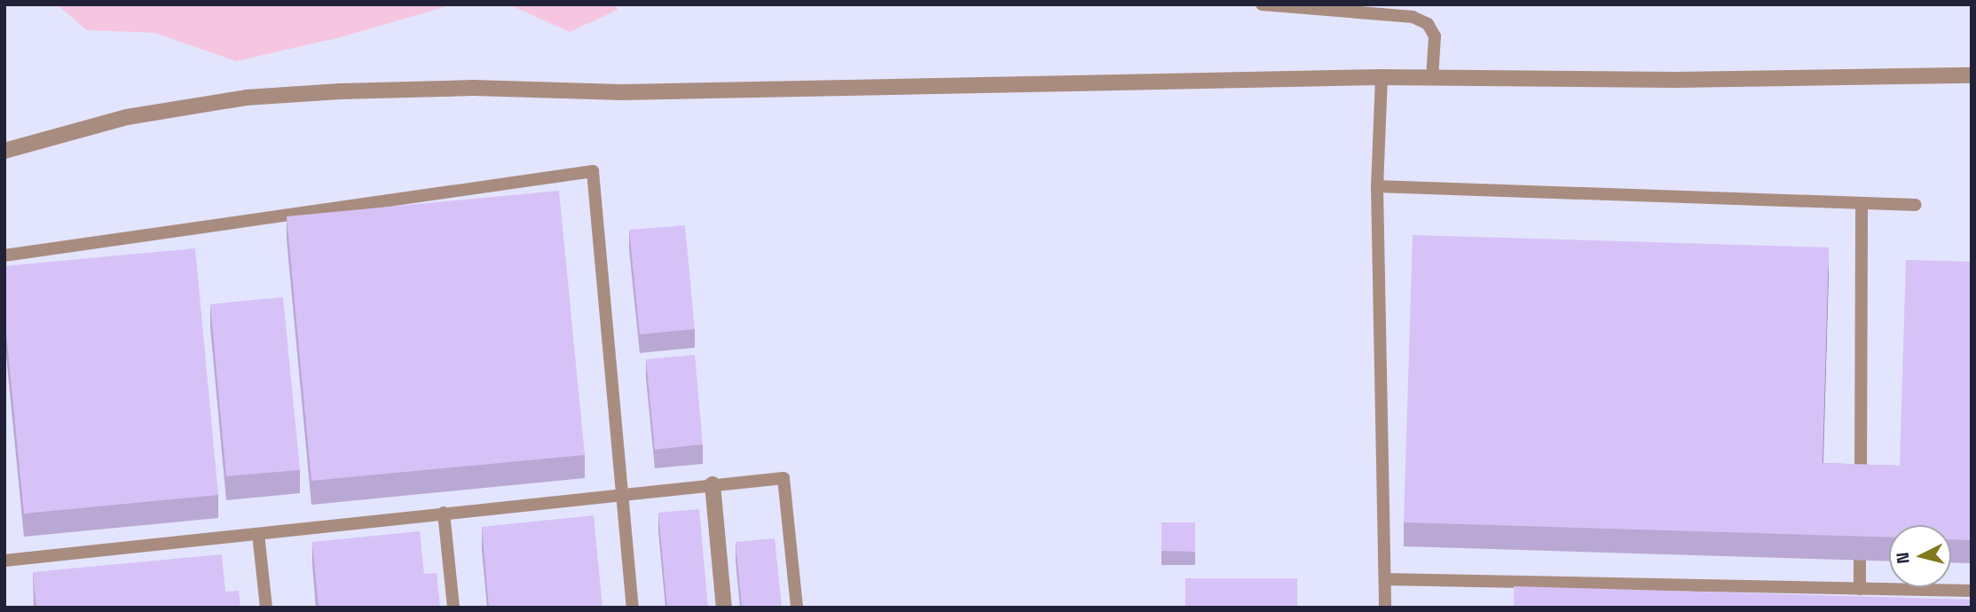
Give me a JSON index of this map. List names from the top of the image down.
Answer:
{
  "north": "left"
}
